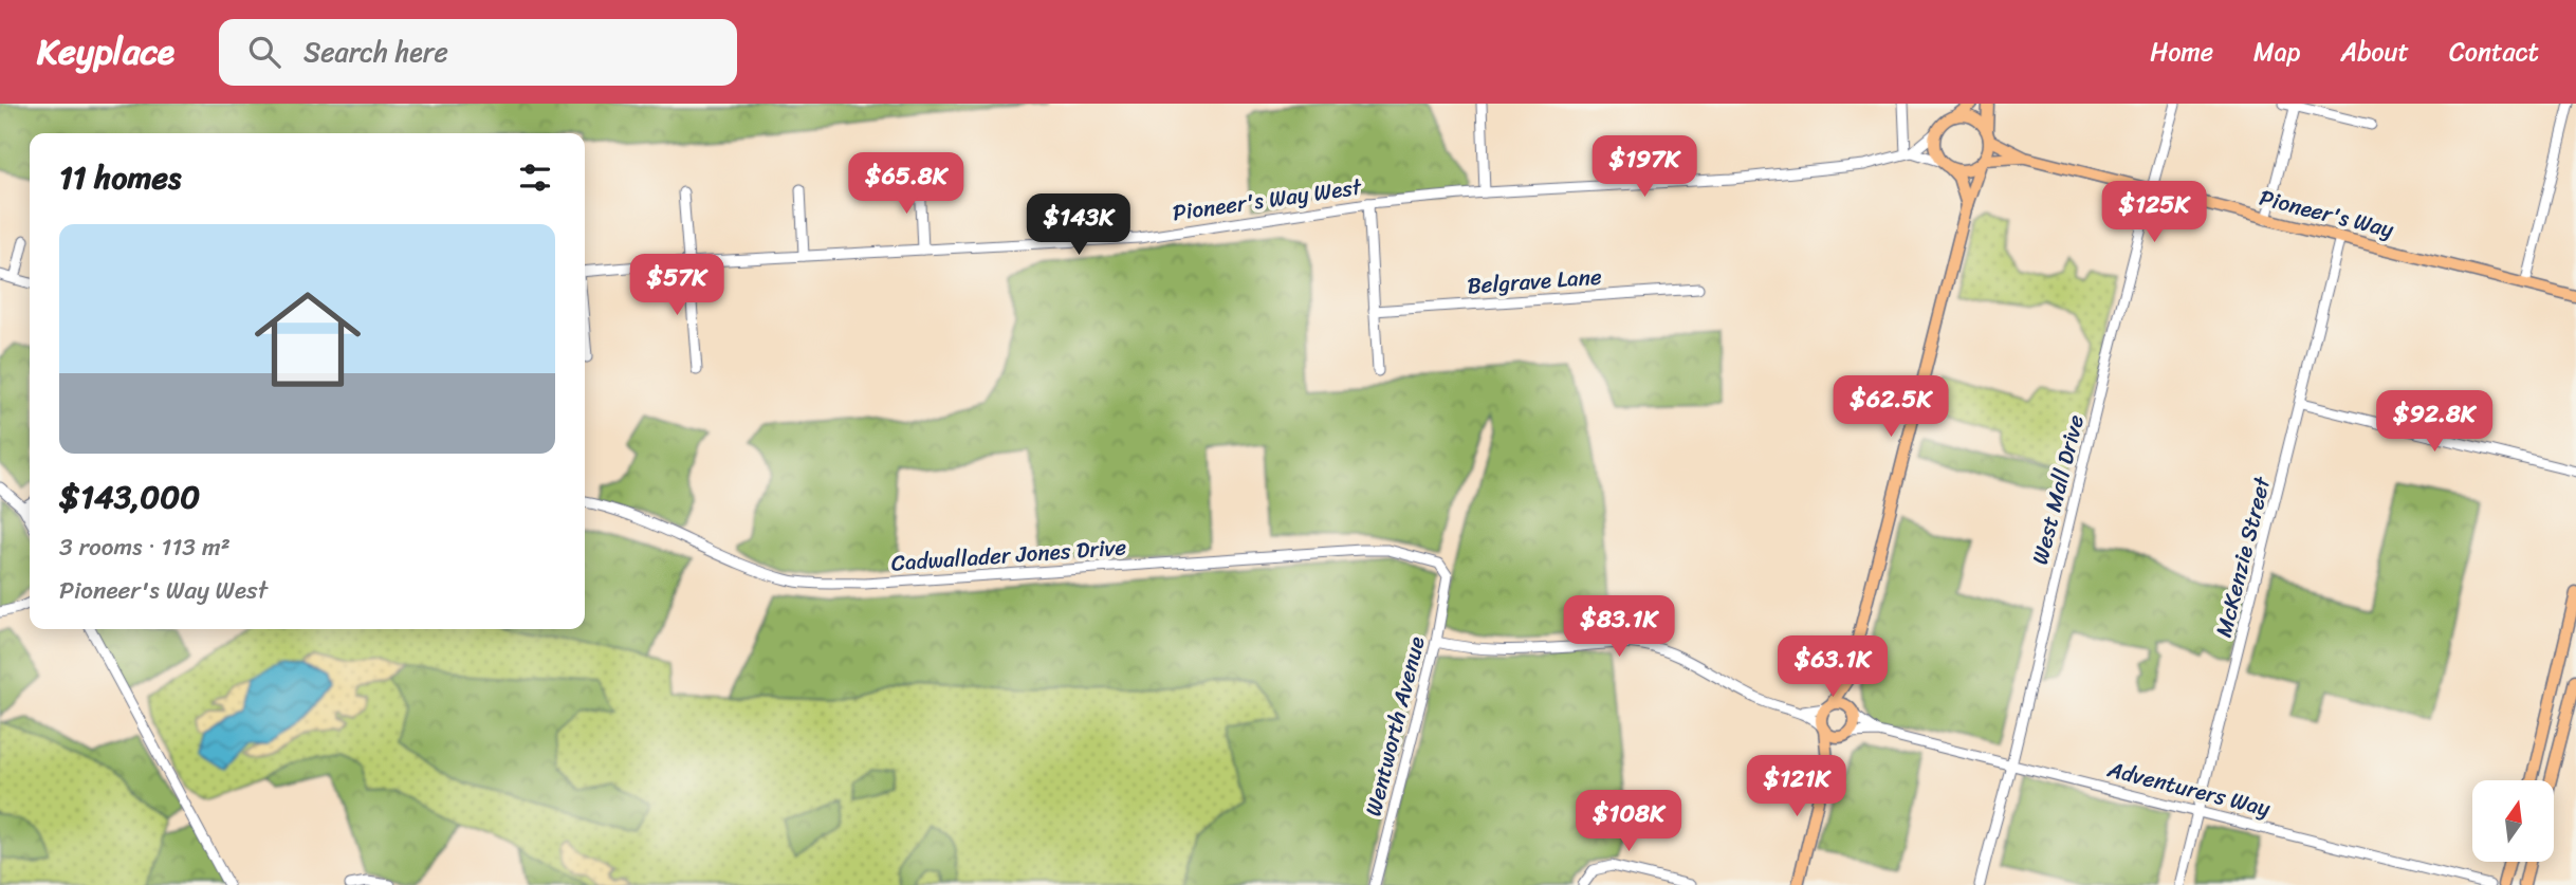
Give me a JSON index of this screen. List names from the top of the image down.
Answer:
{
  "streets": {
    "main road": ["Pioneer's Way"],
    "street": [
      "Pioneer's Way West",
      "Belgrave Lane",
      "West Mall Drive",
      "Cadwallader Jones Drive",
      "McKenzie Street",
      "Wentworth Avenue",
      "Adventurers Way"
    ]
  },
  "crossings": [
    ["Pioneer's Way West", "Pioneer's Way"],
    ["Pioneer's Way", "West Mall Drive"],
    ["Pioneer's Way", "McKenzie Street"],
    ["West Mall Drive", "Adventurers Way"],
    ["Cadwallader Jones Drive", "Wentworth Avenue"],
    ["McKenzie Street", "Adventurers Way"]
  ],
  "north": "top",
  "page": {
    "header": "Keyplace",
    "search": "Search here",
    "nav": [
      "Home",
      "Map",
      "About",
      "Contact"
    ],
    "heading": "11 homes",
    "price": [
      "$197K",
      "$65.8K",
      "$125K",
      "$143K",
      "$57K",
      "$62.5K",
      "$92.8K",
      "$83.1K",
      "$63.1K",
      "$121K",
      "$108K"
    ],
    "list": [
      {
        "name": "$143,000",
        "note": "3 rooms · 113 m² · Pioneer's Way West"
      }
    ]
  }
}
